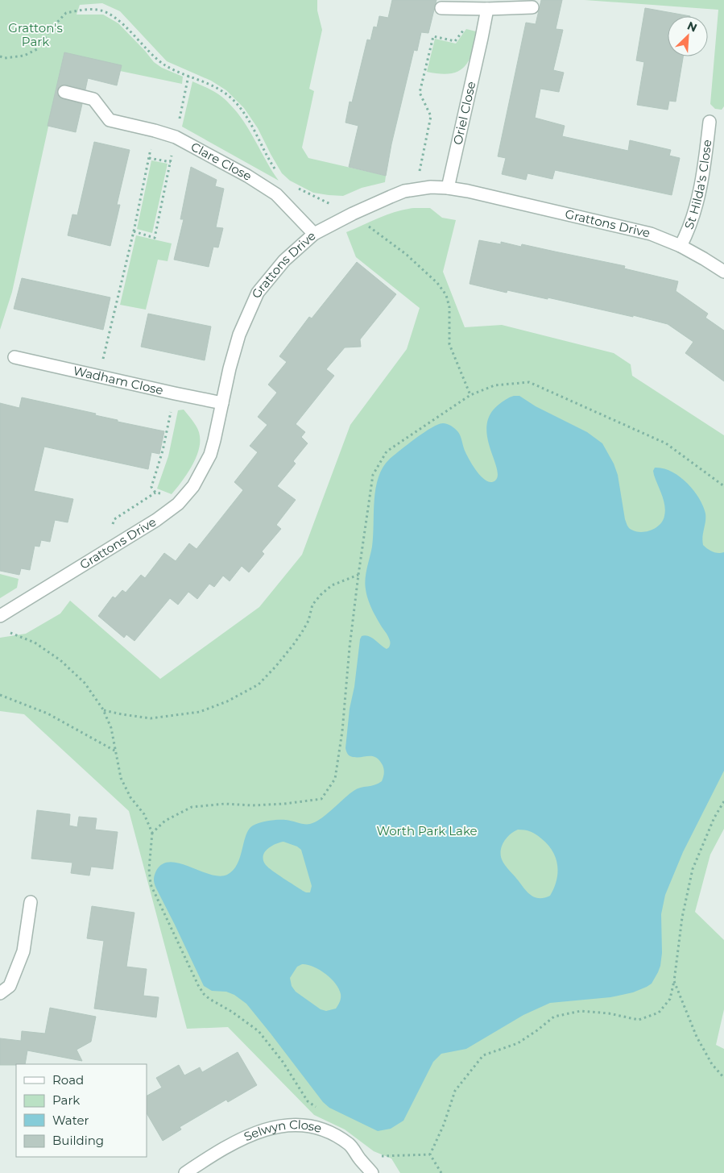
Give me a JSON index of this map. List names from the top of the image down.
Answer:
{
  "streets": {
    "street": [
      "Oriel Close",
      "Clare Close",
      "St Hilda's Close",
      "Grattons Drive",
      "Wadham Close",
      "Selwyn Close"
    ]
  },
  "crossings": [
    ["Oriel Close", "Grattons Drive"],
    ["Clare Close", "Grattons Drive"],
    ["St Hilda's Close", "Grattons Drive"],
    ["Grattons Drive", "Wadham Close"]
  ],
  "parks": ["Gratton's Park", "Worth Park Lake"],
  "legend": [
    "Road",
    "Park",
    "Water",
    "Building"
  ],
  "north": "top right"
}
